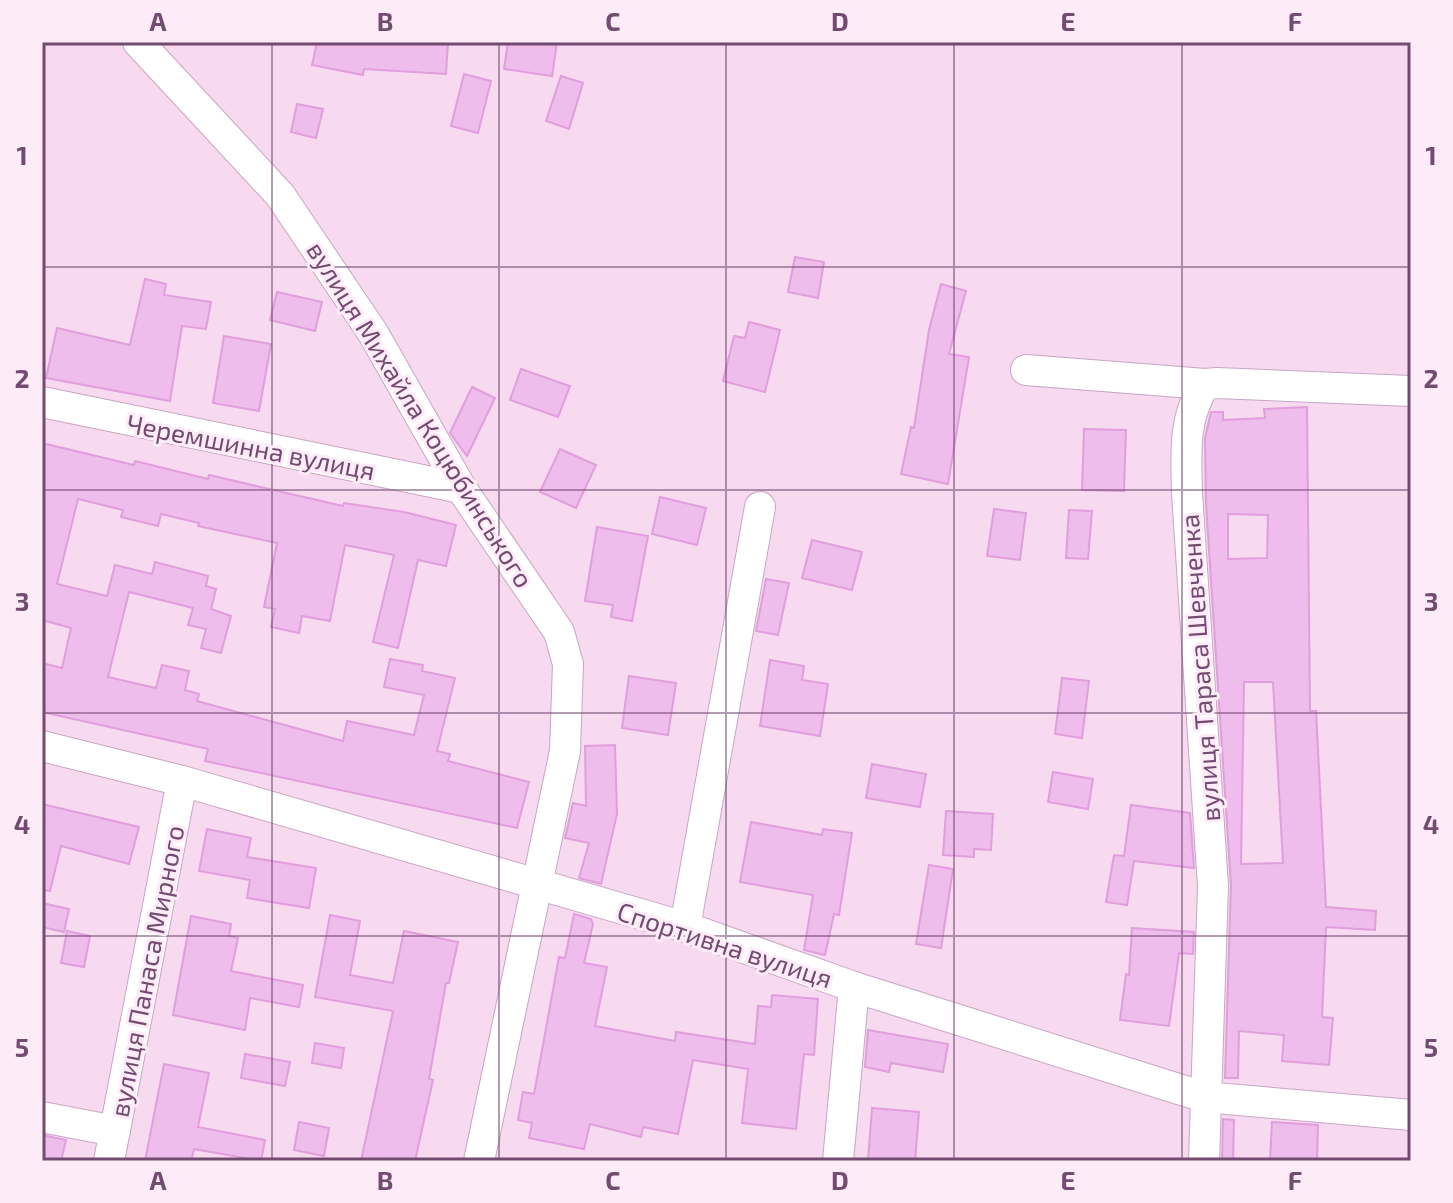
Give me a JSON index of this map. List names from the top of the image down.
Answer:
{
  "streets": {
    "street": [
      "вулиця Михайла Коцюбинського",
      "Черемшинна вулиця",
      "вулиця Тараса Шевченка",
      "Спортивна вулиця",
      "вулиця Панаса Мирного"
    ]
  },
  "crossings": [
    ["вулиця Михайла Коцюбинського", "Черемшинна вулиця"],
    ["вулиця Михайла Коцюбинського", "Спортивна вулиця"],
    ["вулиця Тараса Шевченка", "Спортивна вулиця"],
    ["Спортивна вулиця", "вулиця Панаса Мирного"]
  ],
  "grid": {
    "columns": [
      "A",
      "B",
      "C",
      "D",
      "E",
      "F"
    ],
    "rows": [
      "1",
      "2",
      "3",
      "4",
      "5"
    ]
  }
}
